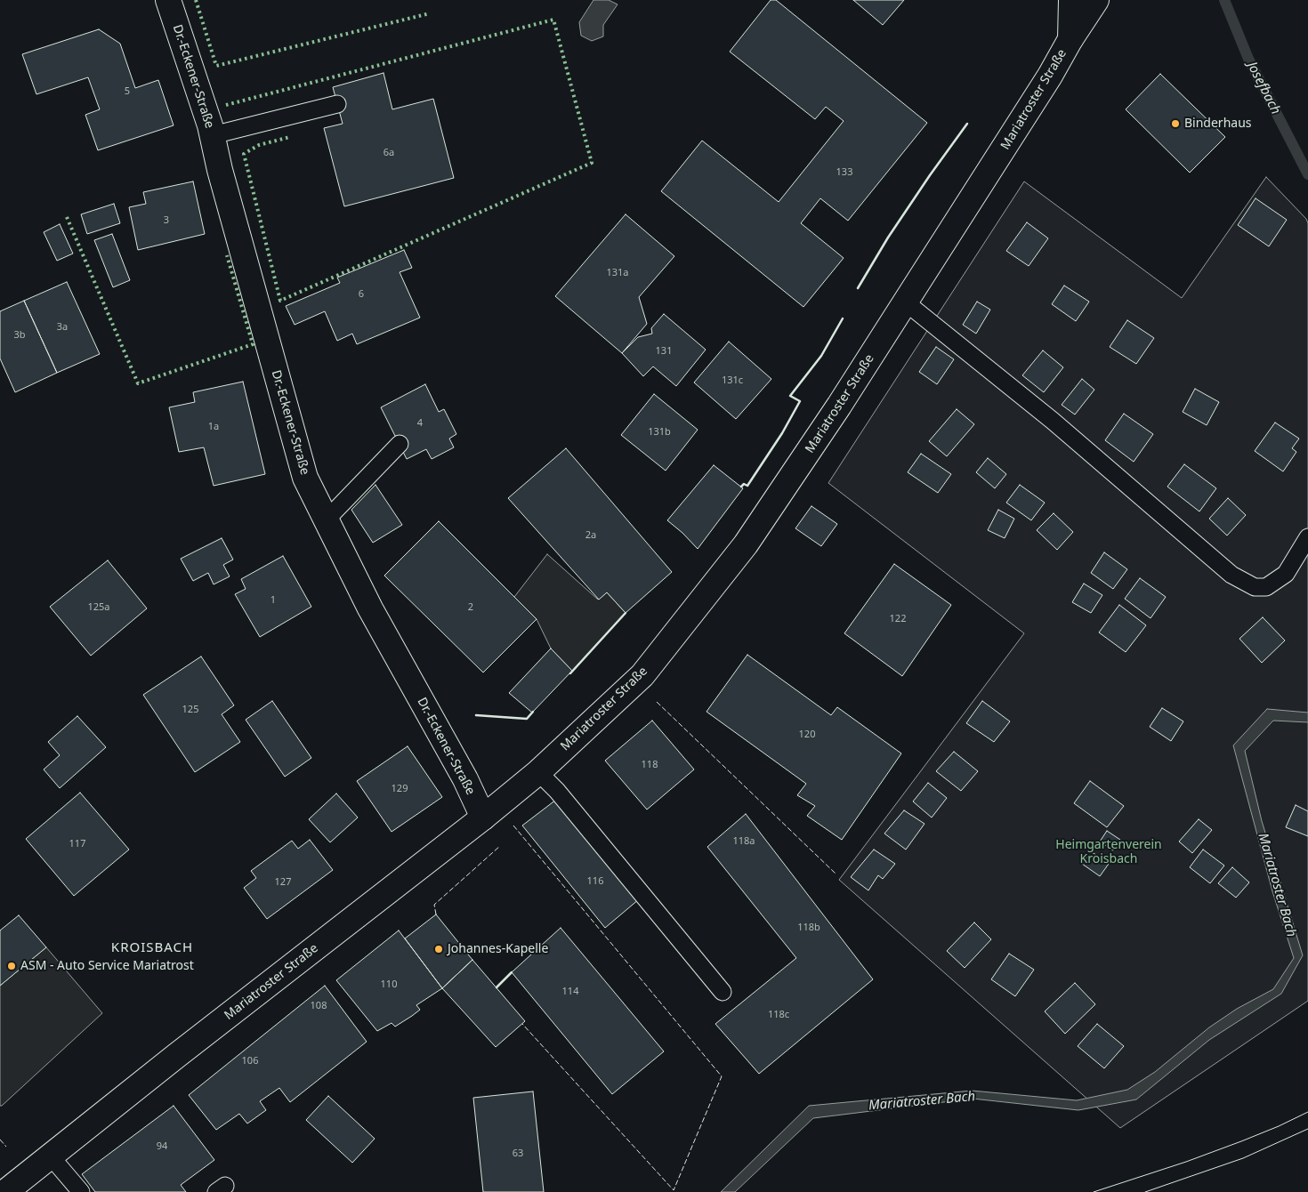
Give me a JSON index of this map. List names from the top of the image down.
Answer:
{
  "streets": {
    "main road": ["Dr.-Eckener-Straße", "Mariatroster Straße"]
  },
  "crossings": [
    ["Dr.-Eckener-Straße", "Mariatroster Straße"]
  ],
  "districts": ["KROISBACH"],
  "water": ["Josefbach", "Mariatroster Bach"],
  "parks": ["Heimgartenverein Kroisbach"],
  "places": ["Binderhaus", "Johannes-Kapelle", "ASM - Auto Service Mariatrost"],
  "house_numbers": [
    "5",
    "6a",
    "133",
    "3",
    "131a",
    "6",
    "3a",
    "3b",
    "131",
    "131c",
    "4",
    "1a",
    "131b",
    "2a",
    "1",
    "125a",
    "2",
    "122",
    "125",
    "120",
    "118",
    "129",
    "118a",
    "117",
    "116",
    "127",
    "118b",
    "110",
    "114",
    "108",
    "118c",
    "106",
    "94",
    "63"
  ]
}
